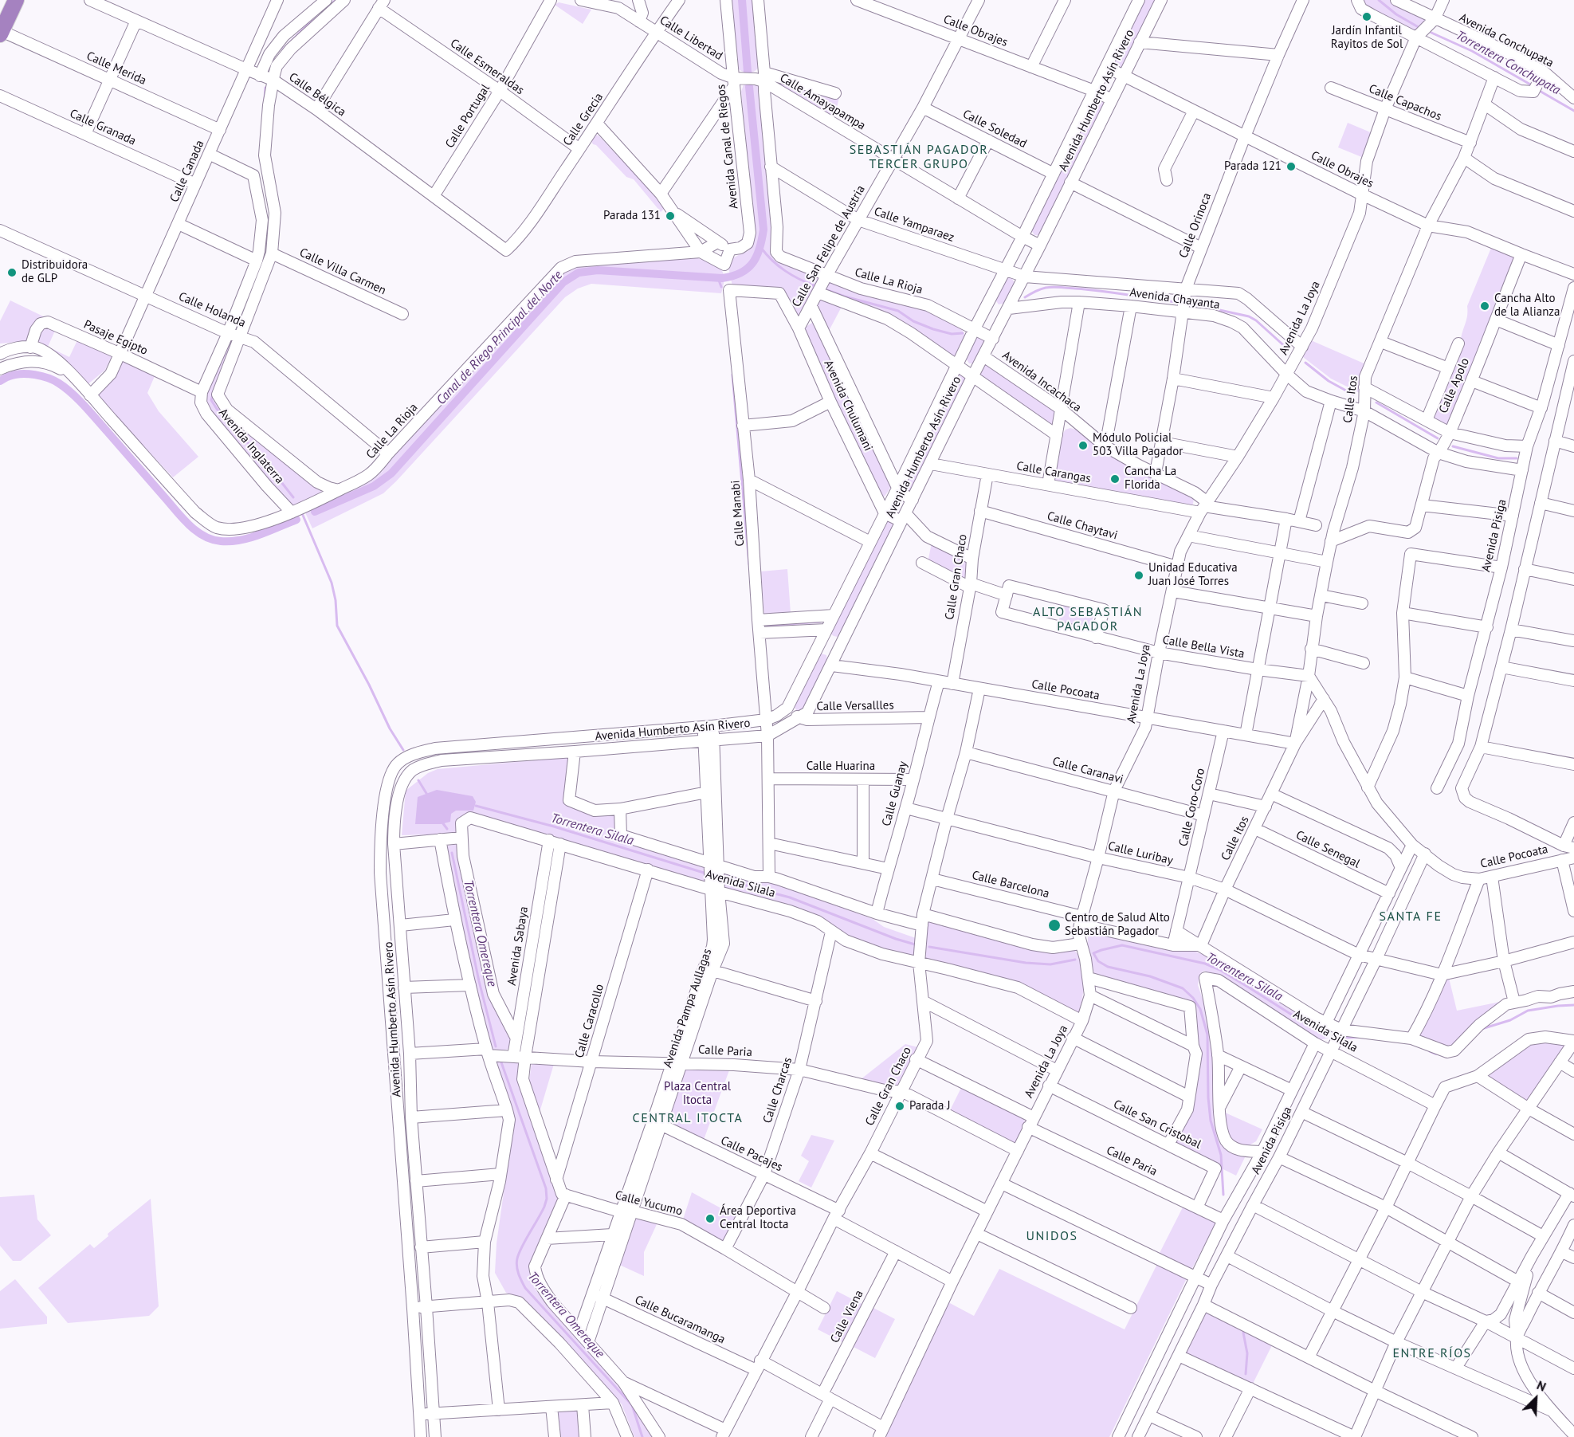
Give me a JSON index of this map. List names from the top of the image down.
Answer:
{
  "streets": {
    "street": [
      "Calle Obrajes",
      "Calle Libertad",
      "Avenida Conchupata",
      "Calle Esmeraldas",
      "Calle Merida",
      "Calle Bélgica",
      "Avenida Humberto Asín Rivero",
      "Calle Amayapampa",
      "Calle Capachos",
      "Calle Portugal",
      "Calle Grecia",
      "Calle Granada",
      "Calle Soledad",
      "Avenida Canal de Riegos",
      "Calle Canada",
      "Calle Yamparaez",
      "Calle Orinoca",
      "Calle San Felipe de Austria",
      "Calle Villa Carmen",
      "Calle La Rioja",
      "Avenida Chayanta",
      "Calle Holanda",
      "Avenida La Joya",
      "Pasaje Egipto",
      "Avenida Incachaca",
      "Calle Apolo",
      "Calle Itos",
      "Avenida Chulumani",
      "Avenida Inglaterra",
      "Calle Carangas",
      "Calle Manabi",
      "Calle Chaytavi",
      "Avenida Pisiga",
      "Calle Gran Chaco",
      "Calle Bella Vista",
      "Calle Pocoata",
      "Calle Versallles",
      "Calle Huarina",
      "Calle Caranavi",
      "Calle Guanay",
      "Calle Coro-Coro",
      "Calle Senegal",
      "Calle Luribay",
      "Avenida Silala",
      "Calle Barcelona",
      "Avenida Sabaya",
      "Avenida Pampa Aullagas",
      "Calle Caracollo",
      "Calle Paria",
      "Calle Charcas",
      "Calle San Cristobal",
      "Calle Pacajes",
      "Calle Yucumo",
      "Calle Viena",
      "Calle Bucaramanga"
    ]
  },
  "crossings": [
    ["Calle Obrajes", "Avenida Humberto Asín Rivero"],
    ["Calle Obrajes", "Calle Orinoca"],
    ["Calle Obrajes", "Calle San Felipe de Austria"],
    ["Calle Obrajes", "Avenida La Joya"],
    ["Calle Obrajes", "Calle Apolo"],
    ["Calle Obrajes", "Calle Itos"],
    ["Calle Libertad", "Calle Grecia"],
    ["Calle Libertad", "Avenida Canal de Riegos"],
    ["Avenida Conchupata", "Avenida La Joya"],
    ["Calle Esmeraldas", "Calle Portugal"],
    ["Calle Esmeraldas", "Calle Grecia"],
    ["Calle Merida", "Calle Canada"],
    ["Calle Bélgica", "Calle Portugal"],
    ["Calle Bélgica", "Calle Grecia"],
    ["Calle Bélgica", "Calle Canada"],
    ["Calle Bélgica", "Avenida Inglaterra"],
    ["Avenida Humberto Asín Rivero", "Calle Amayapampa"],
    ["Avenida Humberto Asín Rivero", "Calle Soledad"],
    ["Avenida Humberto Asín Rivero", "Calle Yamparaez"],
    ["Avenida Humberto Asín Rivero", "Calle La Rioja"],
    ["Avenida Humberto Asín Rivero", "Avenida Chayanta"],
    ["Avenida Humberto Asín Rivero", "Avenida Incachaca"],
    ["Avenida Humberto Asín Rivero", "Avenida Chulumani"],
    ["Avenida Humberto Asín Rivero", "Calle Carangas"],
    ["Avenida Humberto Asín Rivero", "Calle Manabi"],
    ["Avenida Humberto Asín Rivero", "Calle Pocoata"],
    ["Avenida Humberto Asín Rivero", "Calle Versallles"],
    ["Avenida Humberto Asín Rivero", "Avenida Pampa Aullagas"],
    ["Avenida Humberto Asín Rivero", "Calle Paria"],
    ["Calle Amayapampa", "Calle San Felipe de Austria"],
    ["Calle Capachos", "Avenida La Joya"],
    ["Calle Capachos", "Calle Itos"],
    ["Calle Granada", "Calle Canada"],
    ["Calle Soledad", "Calle San Felipe de Austria"],
    ["Calle Canada", "Calle La Rioja"],
    ["Calle Canada", "Calle Holanda"],
    ["Calle Canada", "Pasaje Egipto"],
    ["Calle Yamparaez", "Calle San Felipe de Austria"],
    ["Calle Yamparaez", "Calle La Rioja"],
    ["Calle Yamparaez", "Avenida Chayanta"],
    ["Calle Orinoca", "Avenida Chayanta"],
    ["Calle Orinoca", "Avenida Incachaca"],
    ["Calle San Felipe de Austria", "Calle La Rioja"],
    ["Calle San Felipe de Austria", "Avenida Chulumani"],
    ["Calle Villa Carmen", "Avenida Inglaterra"],
    ["Calle La Rioja", "Calle Holanda"],
    ["Calle La Rioja", "Pasaje Egipto"],
    ["Calle La Rioja", "Avenida Inglaterra"],
    ["Avenida Chayanta", "Avenida La Joya"],
    ["Avenida Chayanta", "Calle Apolo"],
    ["Avenida Chayanta", "Calle Itos"],
    ["Avenida Chayanta", "Avenida Pisiga"],
    ["Calle Holanda", "Avenida Inglaterra"],
    ["Avenida La Joya", "Avenida Incachaca"],
    ["Avenida La Joya", "Calle Carangas"],
    ["Avenida La Joya", "Calle Chaytavi"],
    ["Avenida La Joya", "Calle Bella Vista"],
    ["Avenida La Joya", "Calle Pocoata"],
    ["Avenida La Joya", "Calle Caranavi"],
    ["Avenida La Joya", "Calle Luribay"],
    ["Avenida La Joya", "Avenida Silala"],
    ["Avenida La Joya", "Calle Barcelona"],
    ["Avenida La Joya", "Calle Paria"],
    ["Avenida La Joya", "Calle San Cristobal"],
    ["Avenida La Joya", "Calle Pacajes"],
    ["Avenida La Joya", "Calle Bucaramanga"],
    ["Pasaje Egipto", "Avenida Inglaterra"],
    ["Avenida Incachaca", "Calle Carangas"],
    ["Calle Apolo", "Calle Itos"],
    ["Calle Itos", "Calle Bella Vista"],
    ["Calle Itos", "Calle Pocoata"],
    ["Calle Itos", "Calle Senegal"],
    ["Calle Itos", "Calle Luribay"],
    ["Calle Itos", "Avenida Silala"],
    ["Avenida Chulumani", "Calle Manabi"],
    ["Calle Carangas", "Calle Gran Chaco"],
    ["Calle Manabi", "Calle Huarina"],
    ["Calle Manabi", "Avenida Silala"],
    ["Calle Chaytavi", "Calle Gran Chaco"],
    ["Avenida Pisiga", "Calle Pocoata"],
    ["Avenida Pisiga", "Calle Luribay"],
    ["Avenida Pisiga", "Avenida Silala"],
    ["Avenida Pisiga", "Calle Paria"],
    ["Calle Gran Chaco", "Calle Pocoata"],
    ["Calle Gran Chaco", "Calle Caranavi"],
    ["Calle Gran Chaco", "Calle Luribay"],
    ["Calle Gran Chaco", "Avenida Silala"],
    ["Calle Gran Chaco", "Calle Barcelona"],
    ["Calle Gran Chaco", "Calle Paria"],
    ["Calle Gran Chaco", "Calle Pacajes"],
    ["Calle Gran Chaco", "Calle Yucumo"],
    ["Calle Gran Chaco", "Calle Bucaramanga"],
    ["Calle Bella Vista", "Calle Pocoata"],
    ["Calle Pocoata", "Calle Guanay"],
    ["Calle Pocoata", "Calle Coro-Coro"],
    ["Calle Versallles", "Calle Guanay"],
    ["Calle Huarina", "Calle Guanay"],
    ["Calle Caranavi", "Calle Coro-Coro"],
    ["Calle Guanay", "Calle Luribay"],
    ["Calle Guanay", "Avenida Silala"],
    ["Calle Coro-Coro", "Calle Luribay"],
    ["Calle Coro-Coro", "Avenida Silala"],
    ["Avenida Silala", "Avenida Sabaya"],
    ["Avenida Silala", "Avenida Pampa Aullagas"],
    ["Avenida Silala", "Calle Caracollo"],
    ["Avenida Silala", "Calle Charcas"],
    ["Avenida Sabaya", "Calle Caracollo"],
    ["Avenida Sabaya", "Calle Paria"],
    ["Avenida Sabaya", "Calle Yucumo"],
    ["Avenida Pampa Aullagas", "Calle Paria"],
    ["Avenida Pampa Aullagas", "Calle Pacajes"],
    ["Avenida Pampa Aullagas", "Calle Yucumo"],
    ["Avenida Pampa Aullagas", "Calle Bucaramanga"],
    ["Calle Caracollo", "Calle Paria"],
    ["Calle Paria", "Calle Charcas"],
    ["Calle Paria", "Calle San Cristobal"],
    ["Calle Charcas", "Calle Pacajes"],
    ["Calle Charcas", "Calle Yucumo"],
    ["Calle Pacajes", "Calle Viena"],
    ["Calle Viena", "Calle Bucaramanga"]
  ],
  "districts": [
    "SEBASTIÁN PAGADOR TERCER GRUPO",
    "ALTO SEBASTIÁN PAGADOR",
    "SANTA FE",
    "CENTRAL ITOCTA",
    "UNIDOS",
    "ENTRE RÍOS"
  ],
  "water": [
    "Torrentera Conchupata",
    "Canal de Riego Principal del Norte",
    "Torrentera Silala",
    "Torrentera Omereque"
  ],
  "parks": ["Plaza Central Itocta"],
  "places": [
    "Jardín Infantil Rayitos de Sol",
    "Parada 121",
    "Parada 131",
    "Distribuidora de GLP",
    "Cancha Alto de la Alianza",
    "Módulo Policial 503 Villa Pagador",
    "Cancha La Florida",
    "Unidad Educativa Juan José Torres",
    "Centro de Salud Alto Sebastián Pagador",
    "Parada J",
    "Área Deportiva Central Itocta"
  ],
  "north": "top right"
}
